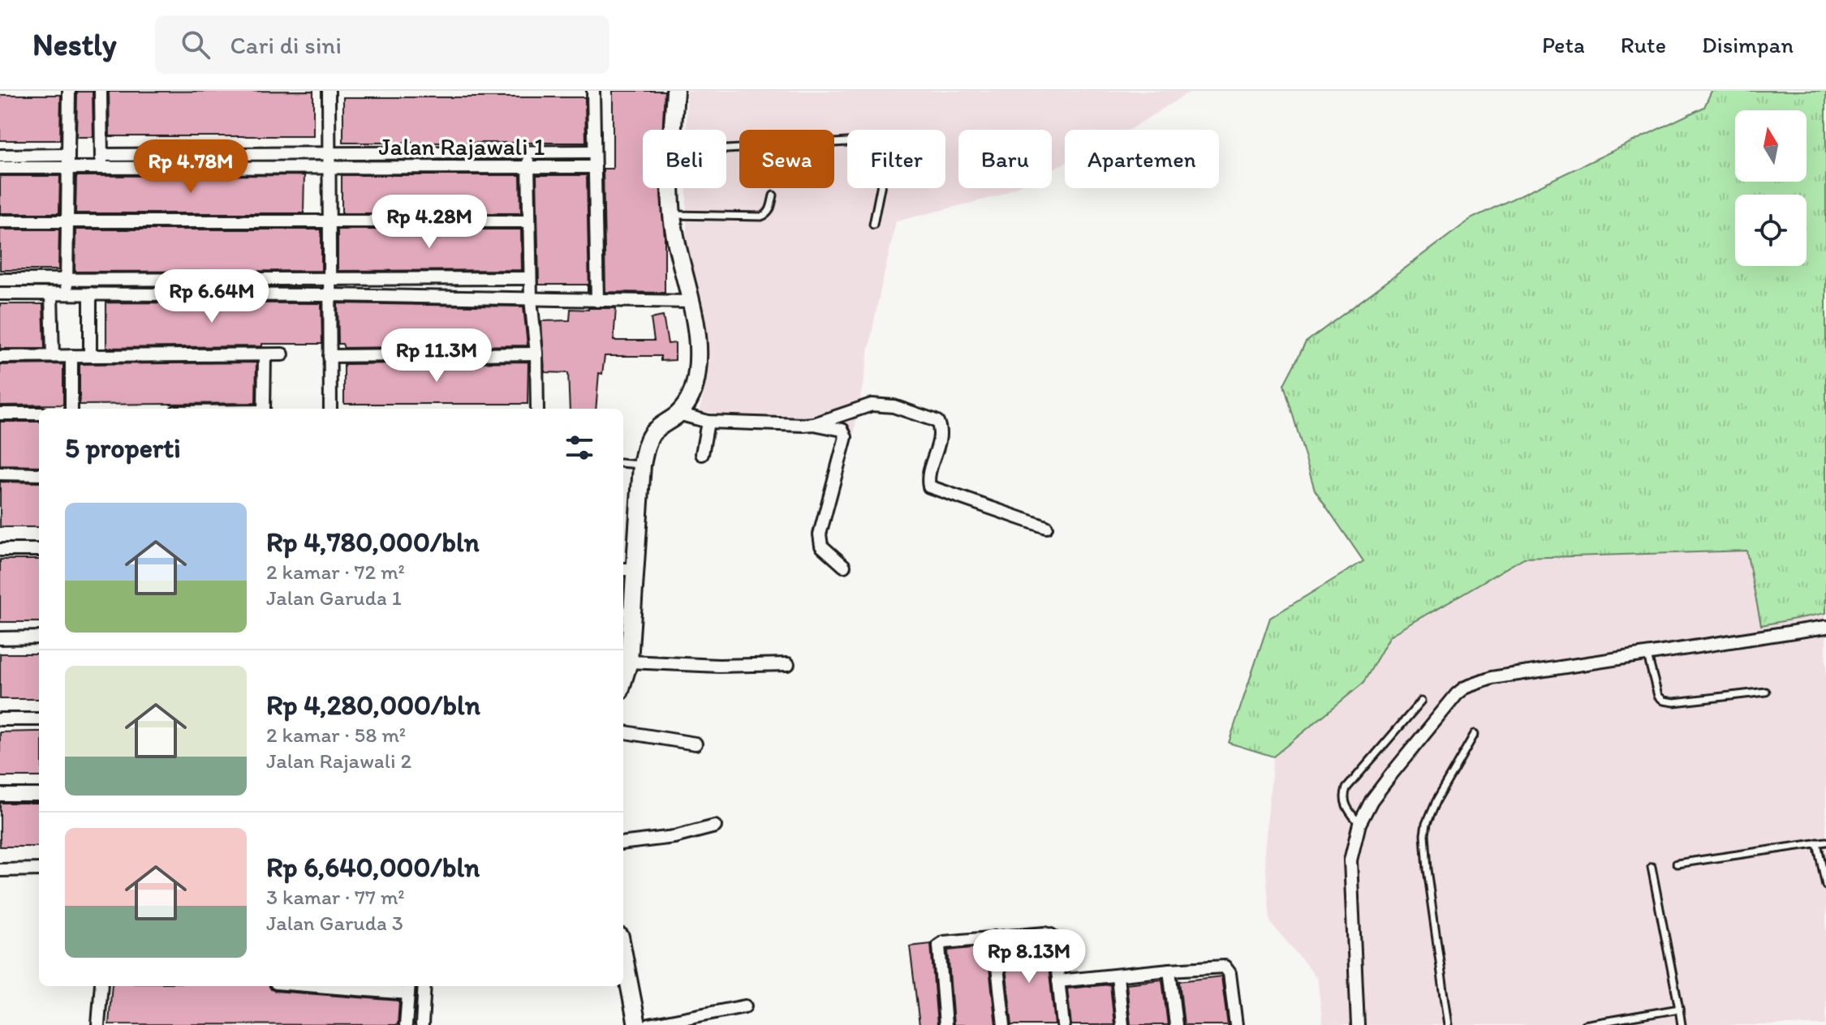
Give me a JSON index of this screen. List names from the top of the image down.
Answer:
{
  "streets": {
    "street": ["Jalan Rajawali 1"]
  },
  "north": "top",
  "page": {
    "header": "Nestly",
    "search": "Cari di sini",
    "nav": ["Peta", "Rute", "Disimpan"],
    "chip": [
      "Beli",
      "Sewa",
      "Filter",
      "Baru",
      "Apartemen"
    ],
    "price": [
      "Rp 4.78M",
      "Rp 4.28M",
      "Rp 6.64M",
      "Rp 11.3M",
      "Rp 8.13M"
    ],
    "heading": "5 properti",
    "list": [
      {
        "name": "Rp 4,780,000/bln",
        "note": "2 kamar · 72 m² · Jalan Garuda 1"
      },
      {
        "name": "Rp 4,280,000/bln",
        "note": "2 kamar · 58 m² · Jalan Rajawali 2"
      },
      {
        "name": "Rp 6,640,000/bln",
        "note": "3 kamar · 77 m² · Jalan Garuda 3"
      }
    ]
  }
}
